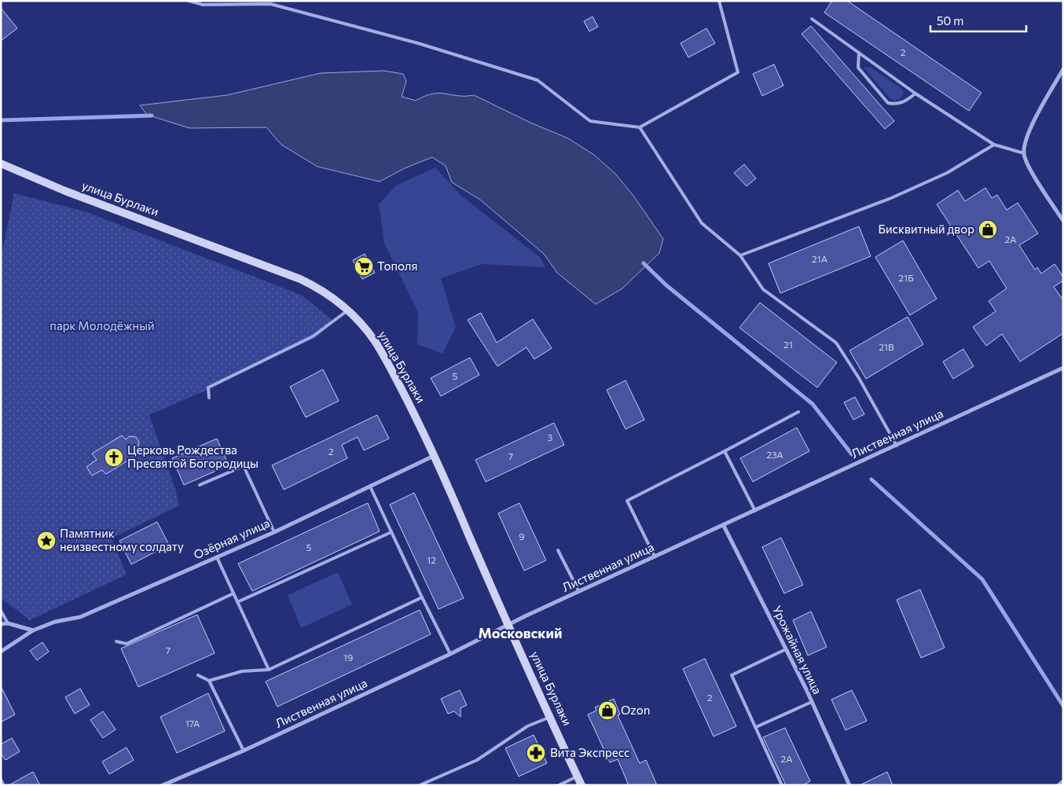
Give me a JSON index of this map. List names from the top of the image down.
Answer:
{
  "streets": {
    "street": [
      "улица Бурлаки",
      "Лиственная улица",
      "Озёрная улица",
      "Урожайная улица"
    ]
  },
  "crossings": [
    ["улица Бурлаки", "Лиственная улица"],
    ["улица Бурлаки", "Озёрная улица"],
    ["Лиственная улица", "Урожайная улица"]
  ],
  "districts": ["Московский"],
  "parks": ["парк Молодёжный"],
  "places": {
    "shop": ["Бисквитный двор", "Ozon"],
    "supermarket": ["Тополя"],
    "church": ["Церковь Рождества Пресвятой Богородицы"],
    "place": ["Памятник неизвестному солдату"],
    "pharmacy": ["Вита Экспресс"]
  },
  "house_numbers": [
    "2",
    "2А",
    "21А",
    "21Б",
    "21",
    "21В",
    "5",
    "3",
    "2",
    "23А",
    "7",
    "9",
    "5",
    "12",
    "7",
    "19",
    "2",
    "17А",
    "2А"
  ],
  "scale_bar": "50 m"
}
